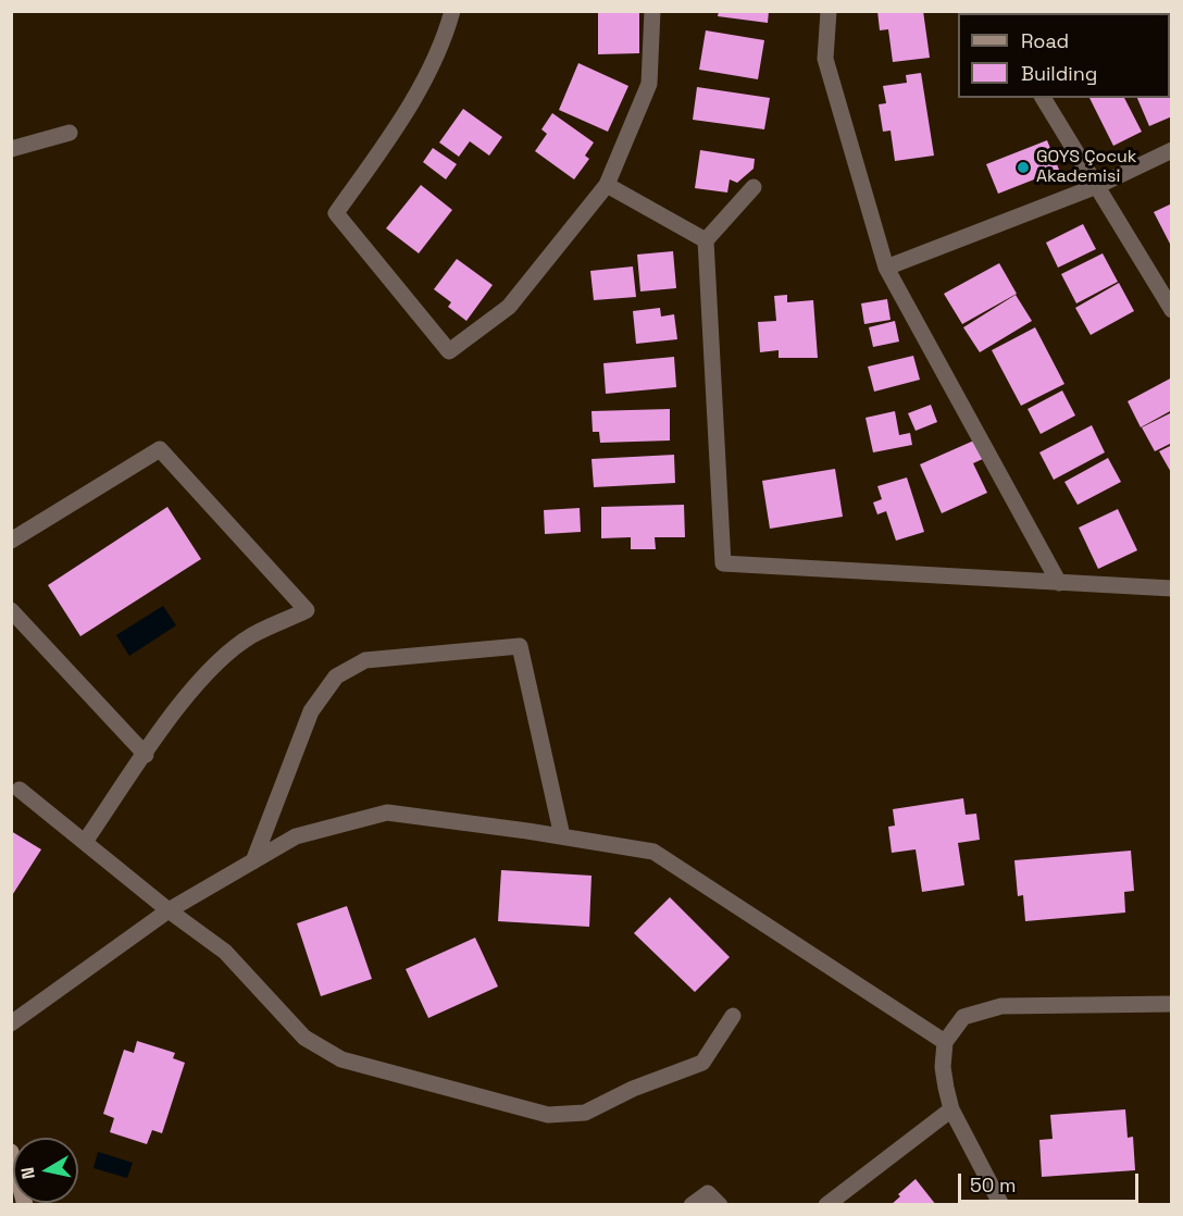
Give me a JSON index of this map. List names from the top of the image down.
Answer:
{
  "places": ["GOYS Çocuk Akademisi"],
  "legend": ["Road", "Building"],
  "scale_bar": "50 m",
  "north": "left"
}
